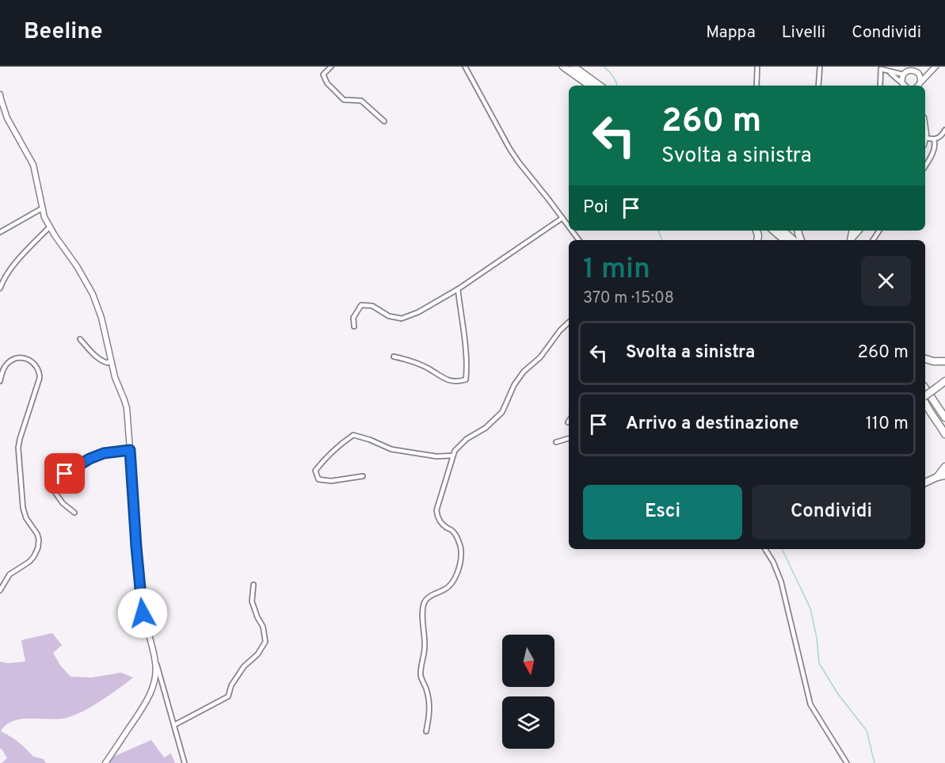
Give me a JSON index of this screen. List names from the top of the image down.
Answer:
{
  "north": "bottom",
  "page": {
    "header": "Beeline",
    "nav": ["Mappa", "Livelli", "Condividi"],
    "turn": ["260 m", "Svolta a sinistra"],
    "then": "Poi",
    "heading": ["1 min", "370 m · 15:08"],
    "list": [
      {
        "name": "Svolta a sinistra",
        "value": "260 m"
      },
      {
        "name": "Arrivo a destinazione",
        "value": "110 m"
      }
    ],
    "buttons": ["Esci", "Condividi"]
  }
}
